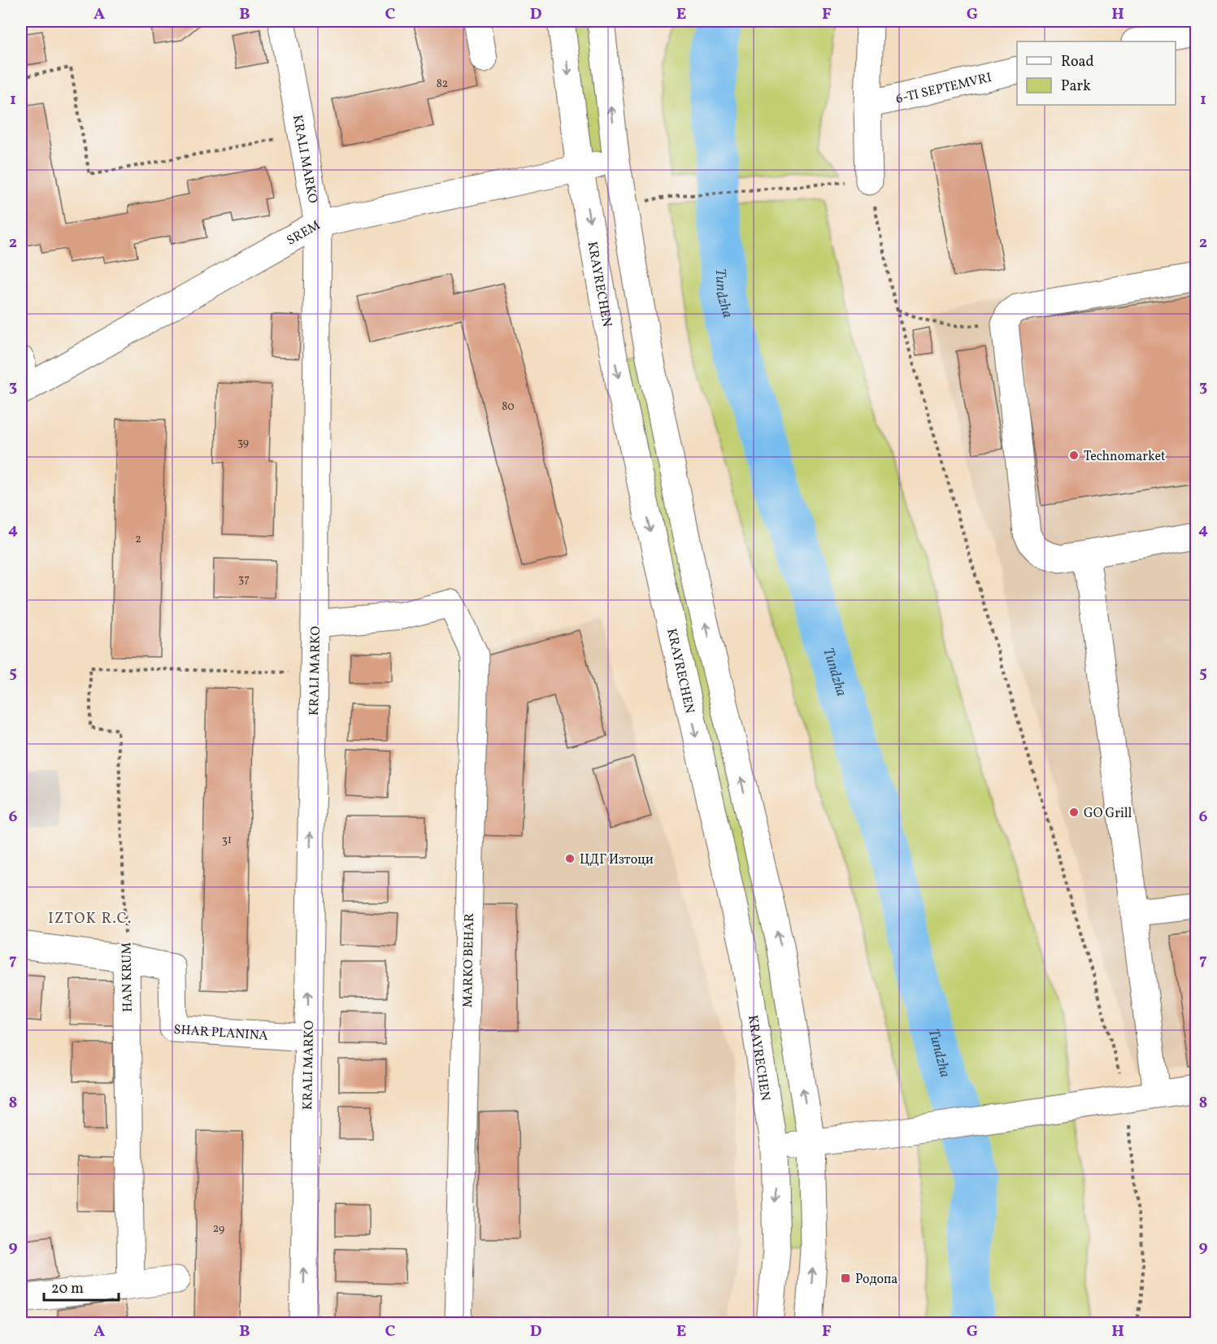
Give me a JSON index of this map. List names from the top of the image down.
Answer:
{
  "streets": {
    "street": [
      "6-TI SEPTEMVRI",
      "KRALI MARKO",
      "SREM",
      "KRAYRECHEN",
      "MARKO BEHAR",
      "HAN KRUM",
      "SHAR PLANINA"
    ]
  },
  "crossings": [
    ["KRALI MARKO", "SREM"],
    ["KRALI MARKO", "MARKO BEHAR"],
    ["KRALI MARKO", "HAN KRUM"],
    ["KRALI MARKO", "SHAR PLANINA"],
    ["SREM", "KRAYRECHEN"],
    ["HAN KRUM", "SHAR PLANINA"]
  ],
  "one_way": ["KRALI MARKO"],
  "districts": ["IZTOK R.C."],
  "water": ["Tundzha"],
  "places": {
    "other": ["Technomarket", "GO Grill", "ЦДГ Изтоци"],
    "transit": ["Родопа"]
  },
  "house_numbers": [
    "82",
    "80",
    "39",
    "2",
    "37",
    "31",
    "29"
  ],
  "legend": ["Road", "Park"],
  "scale_bar": "20 m",
  "grid": {
    "columns": [
      "A",
      "B",
      "C",
      "D",
      "E",
      "F",
      "G",
      "H"
    ],
    "rows": [
      "1",
      "2",
      "3",
      "4",
      "5",
      "6",
      "7",
      "8",
      "9"
    ]
  }
}
